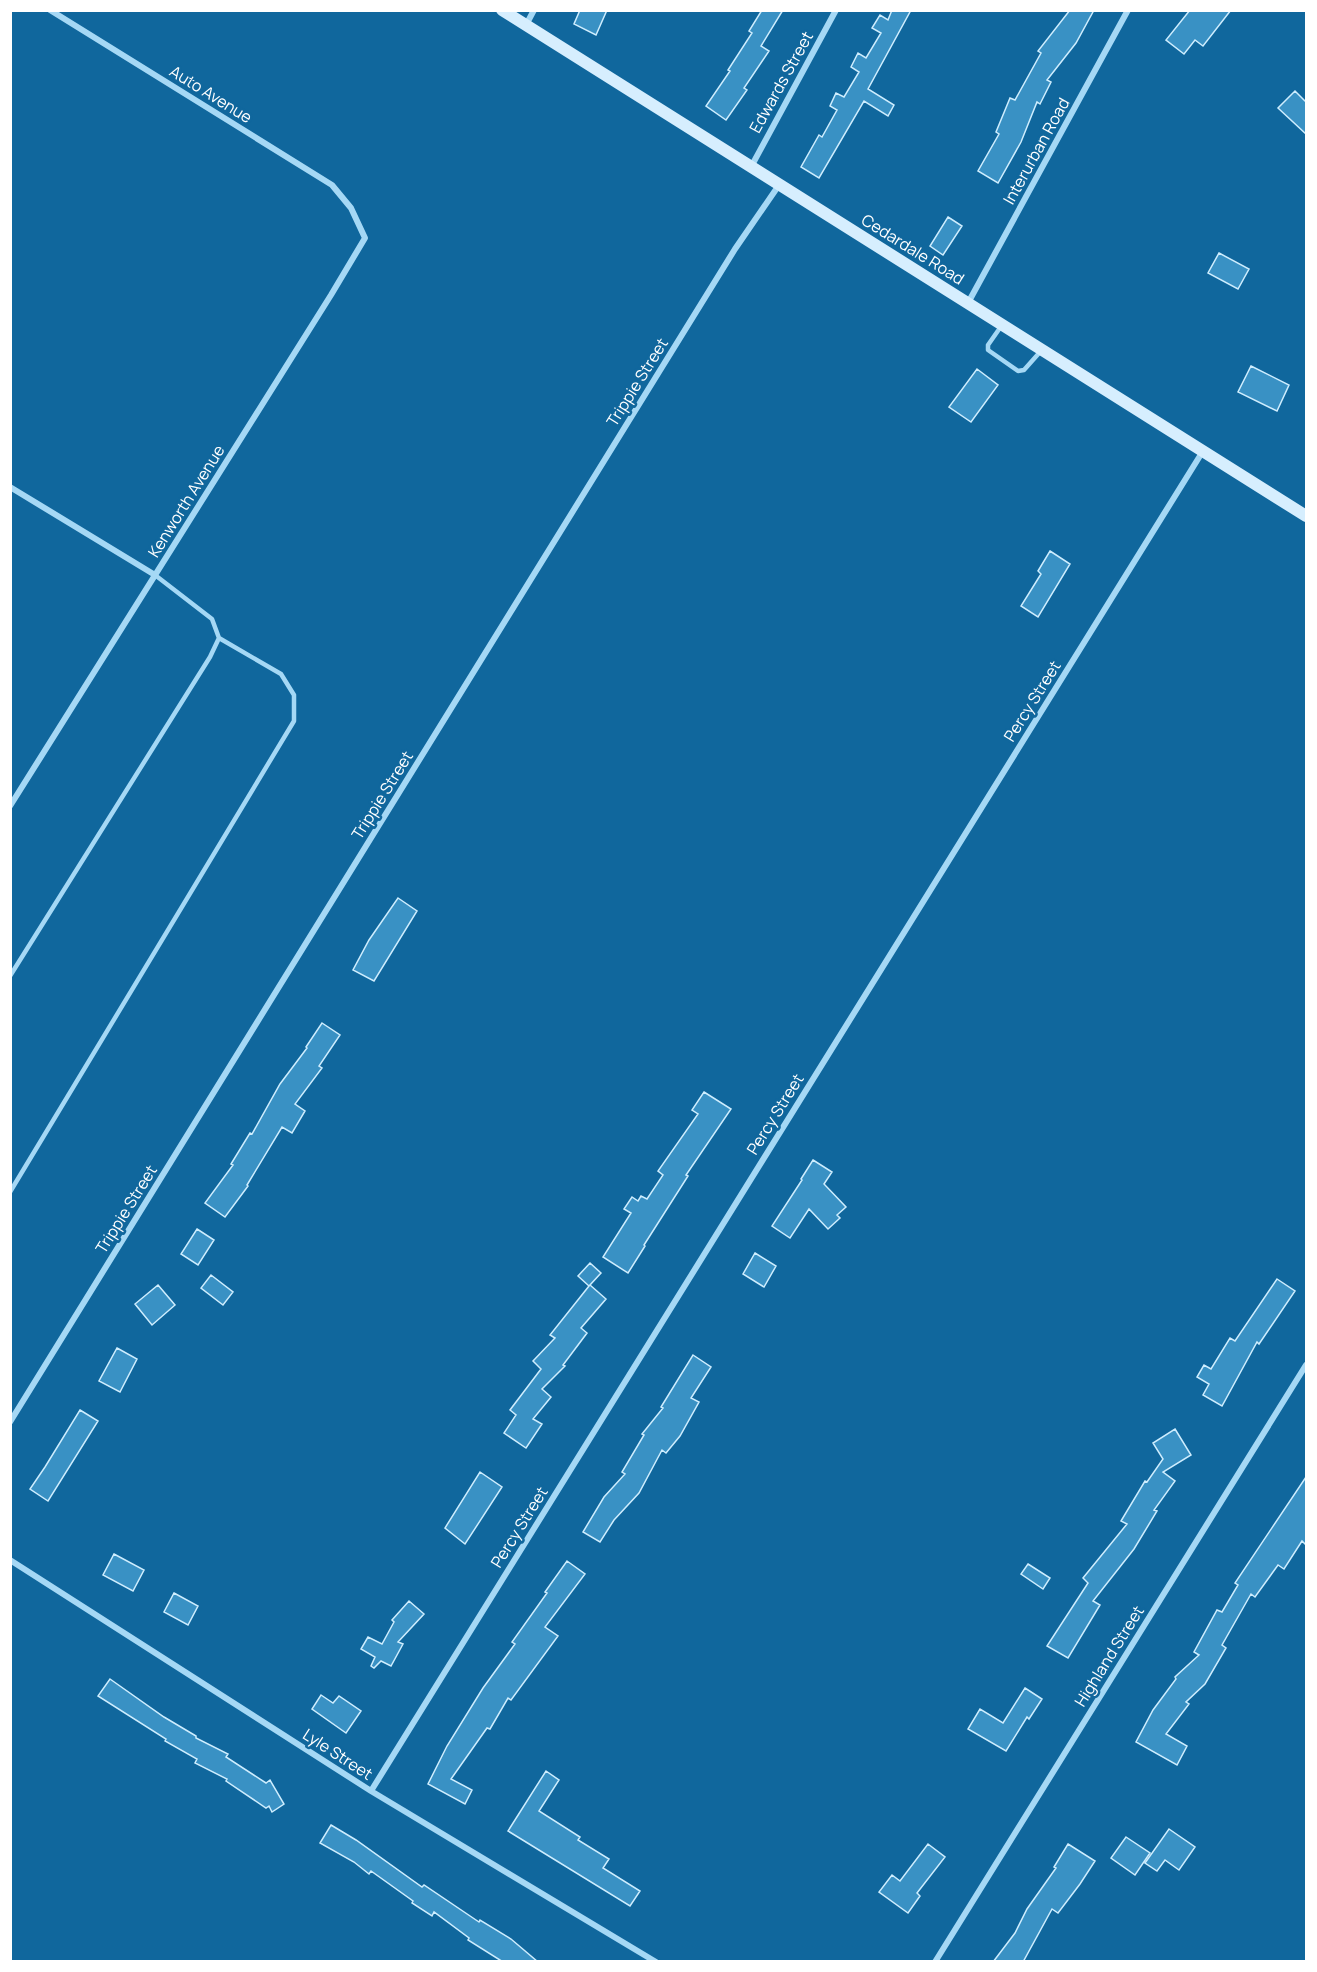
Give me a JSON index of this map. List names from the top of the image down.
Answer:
{
  "streets": {
    "street": [
      "Edwards Street",
      "Auto Avenue",
      "Interurban Road",
      "Cedardale Road",
      "Trippie Street",
      "Kenworth Avenue",
      "Percy Street",
      "Highland Street",
      "Lyle Street"
    ]
  },
  "crossings": [
    ["Edwards Street", "Cedardale Road"],
    ["Auto Avenue", "Kenworth Avenue"],
    ["Interurban Road", "Cedardale Road"],
    ["Cedardale Road", "Trippie Street"],
    ["Cedardale Road", "Percy Street"],
    ["Percy Street", "Lyle Street"]
  ]
}
